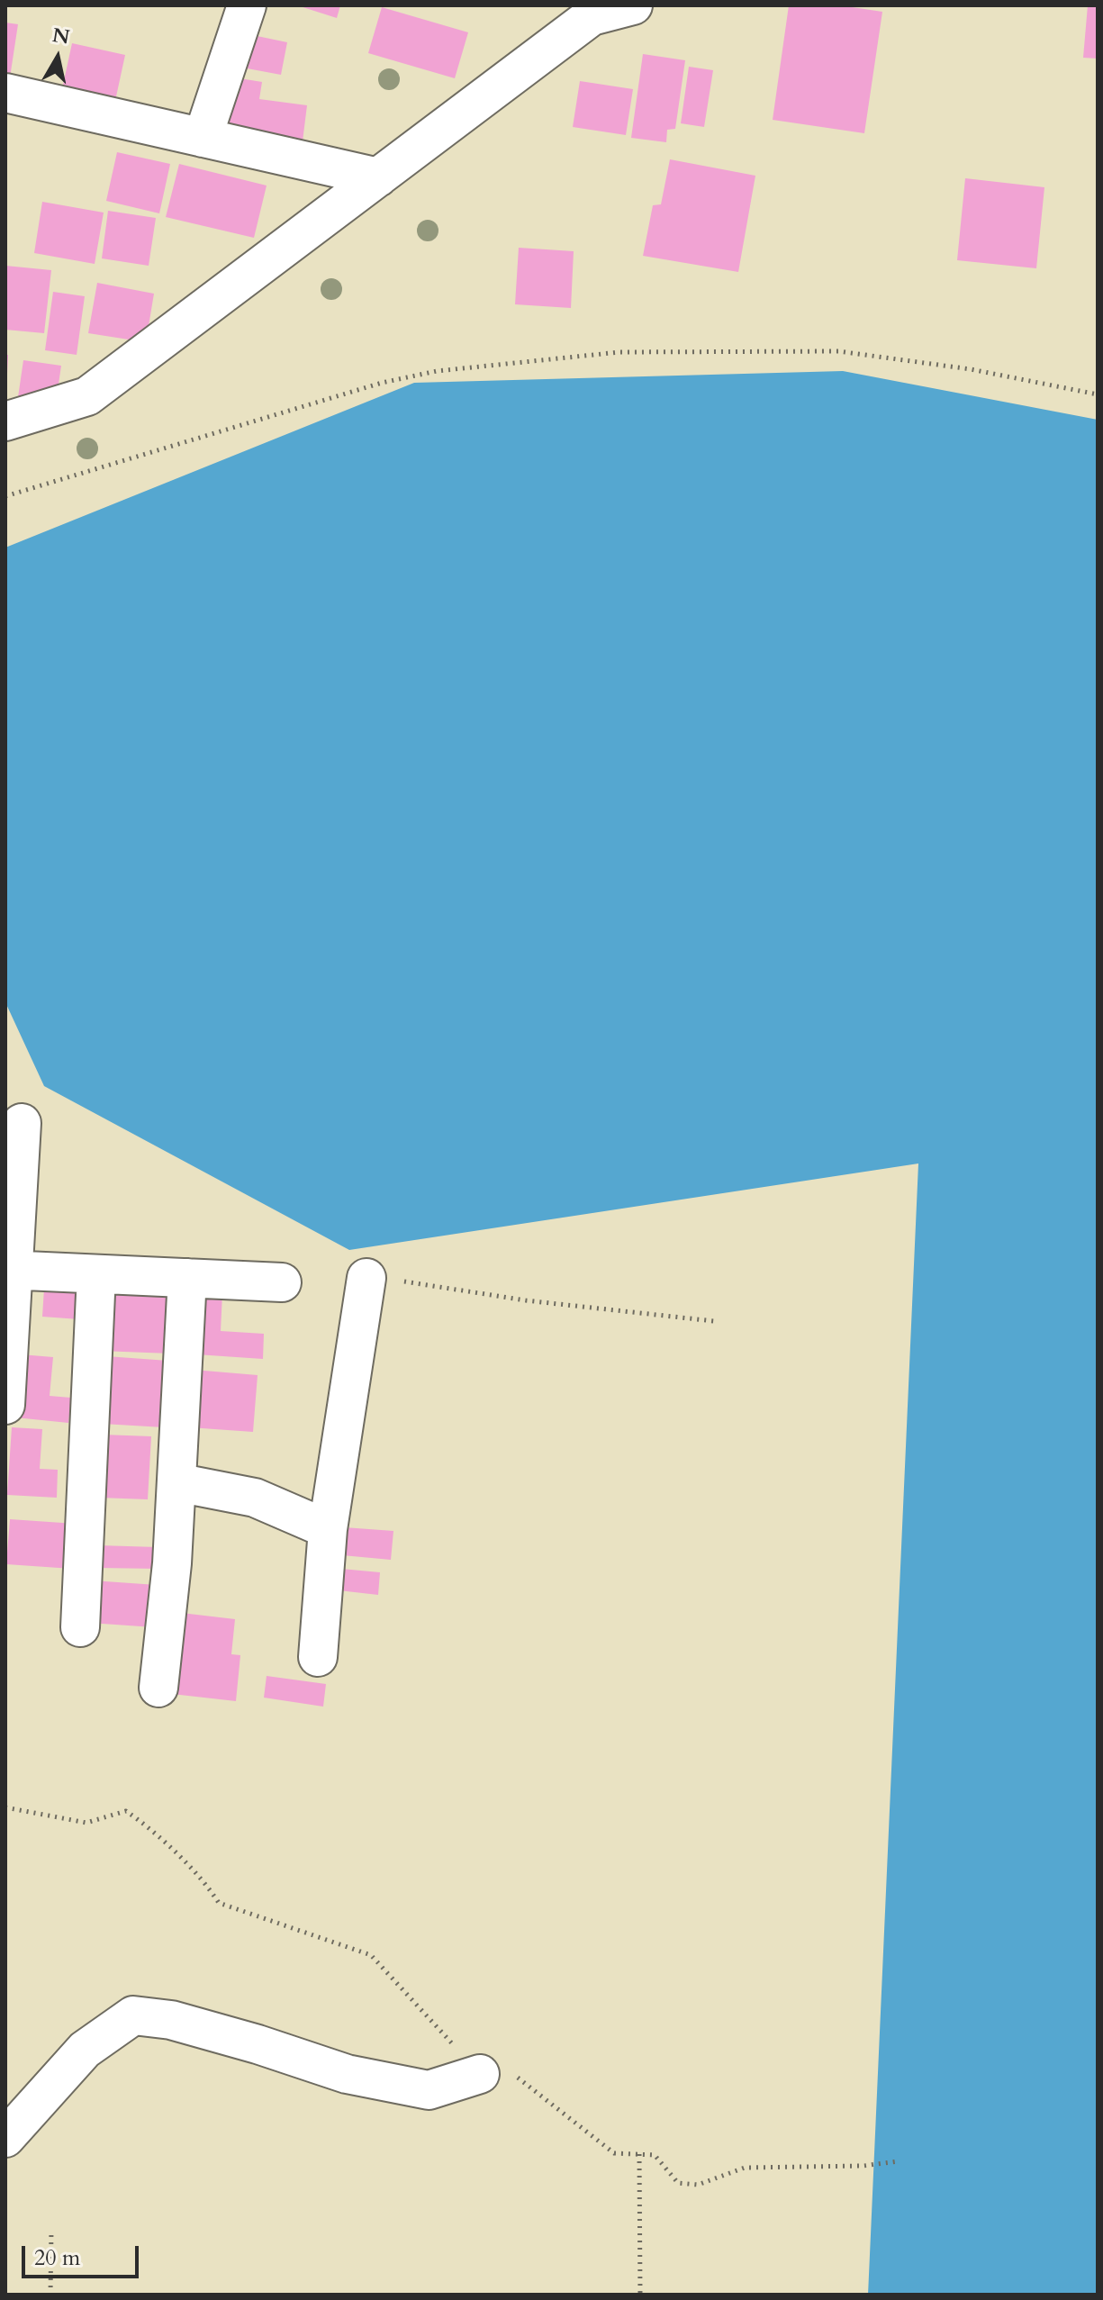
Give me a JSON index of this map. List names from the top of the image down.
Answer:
{
  "scale_bar": "20 m",
  "north": "top"
}
